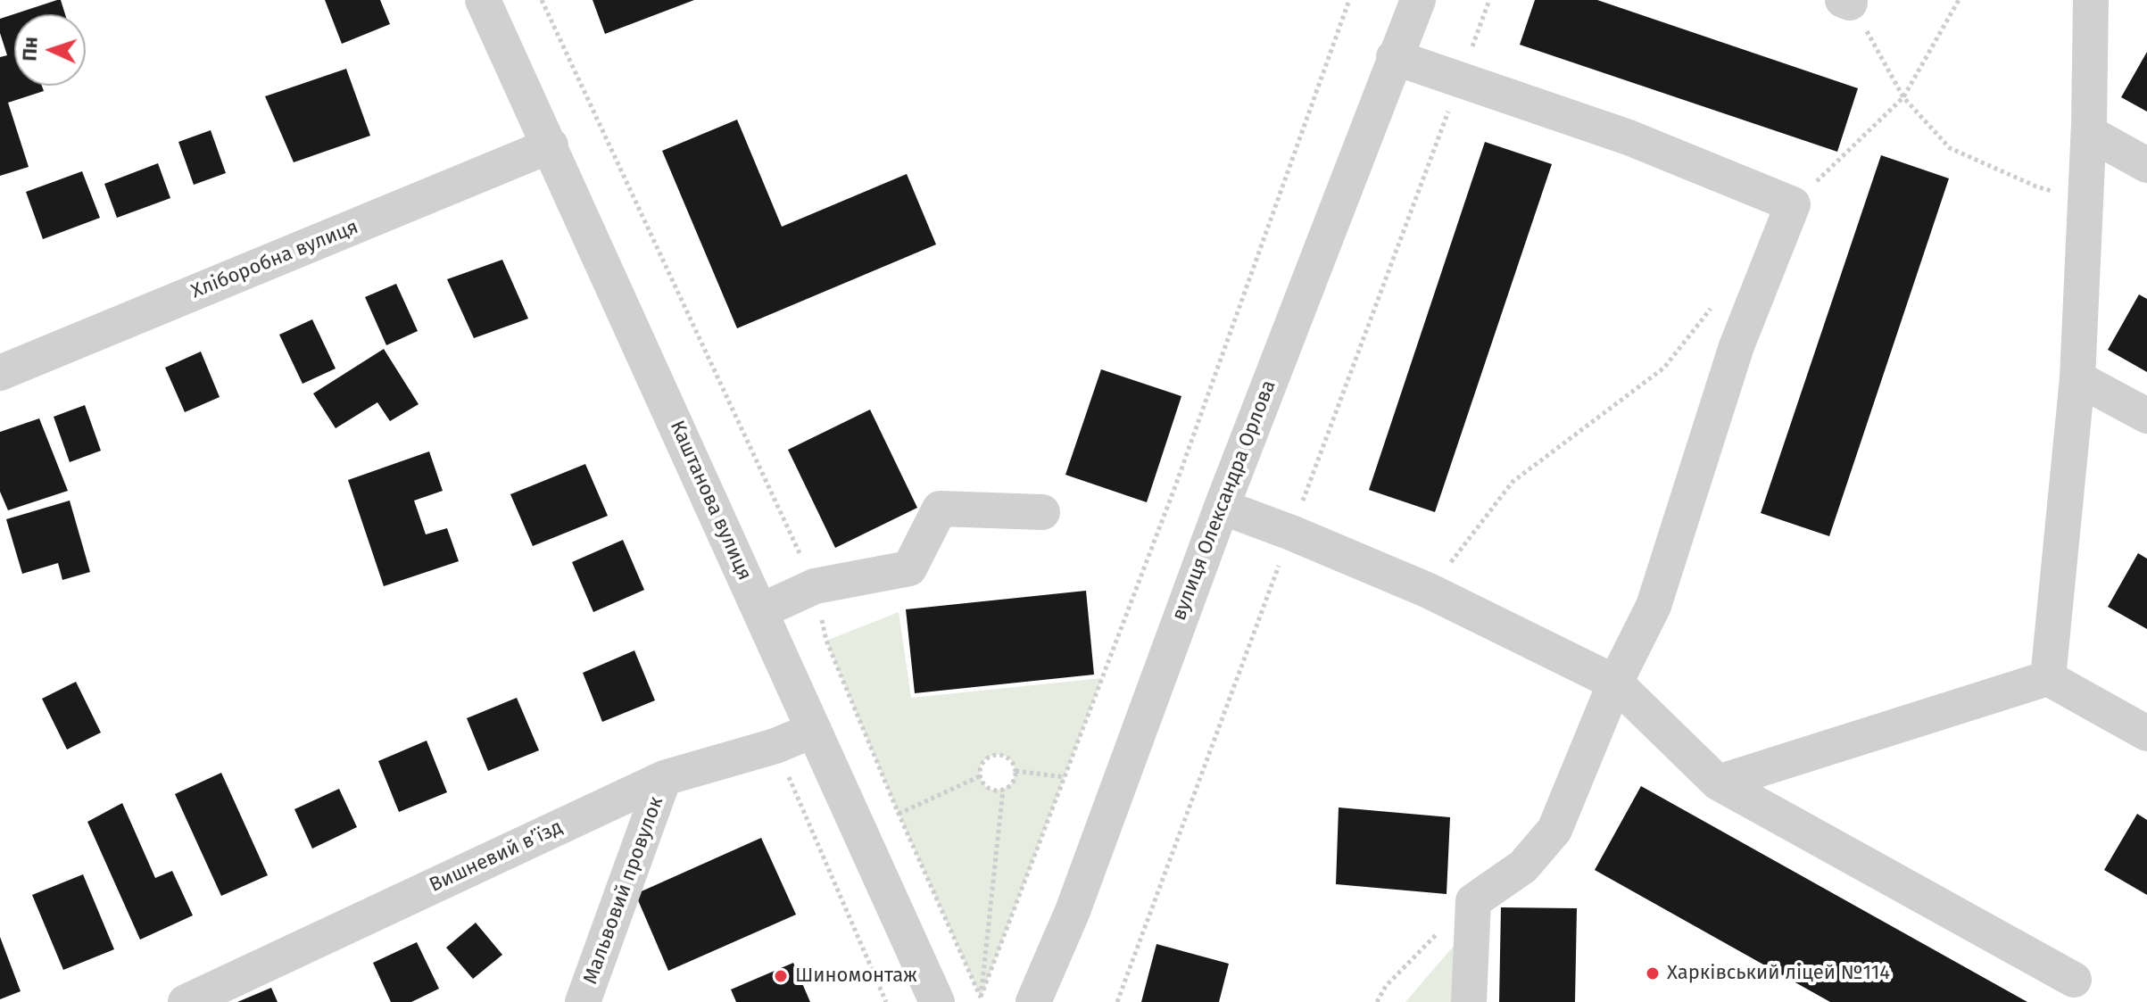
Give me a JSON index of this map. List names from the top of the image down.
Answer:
{
  "streets": {
    "street": [
      "Хліборобна вулиця",
      "Каштанова вулиця",
      "вулиця Олександра Орлова",
      "Вишневий в’їзд",
      "Мальвовий провулок"
    ]
  },
  "crossings": [
    ["Хліборобна вулиця", "Каштанова вулиця"],
    ["Каштанова вулиця", "Вишневий в’їзд"],
    ["Вишневий в’їзд", "Мальвовий провулок"]
  ],
  "places": ["Харківський ліцей №114", "Шиномонтаж"],
  "north": "left"
}
